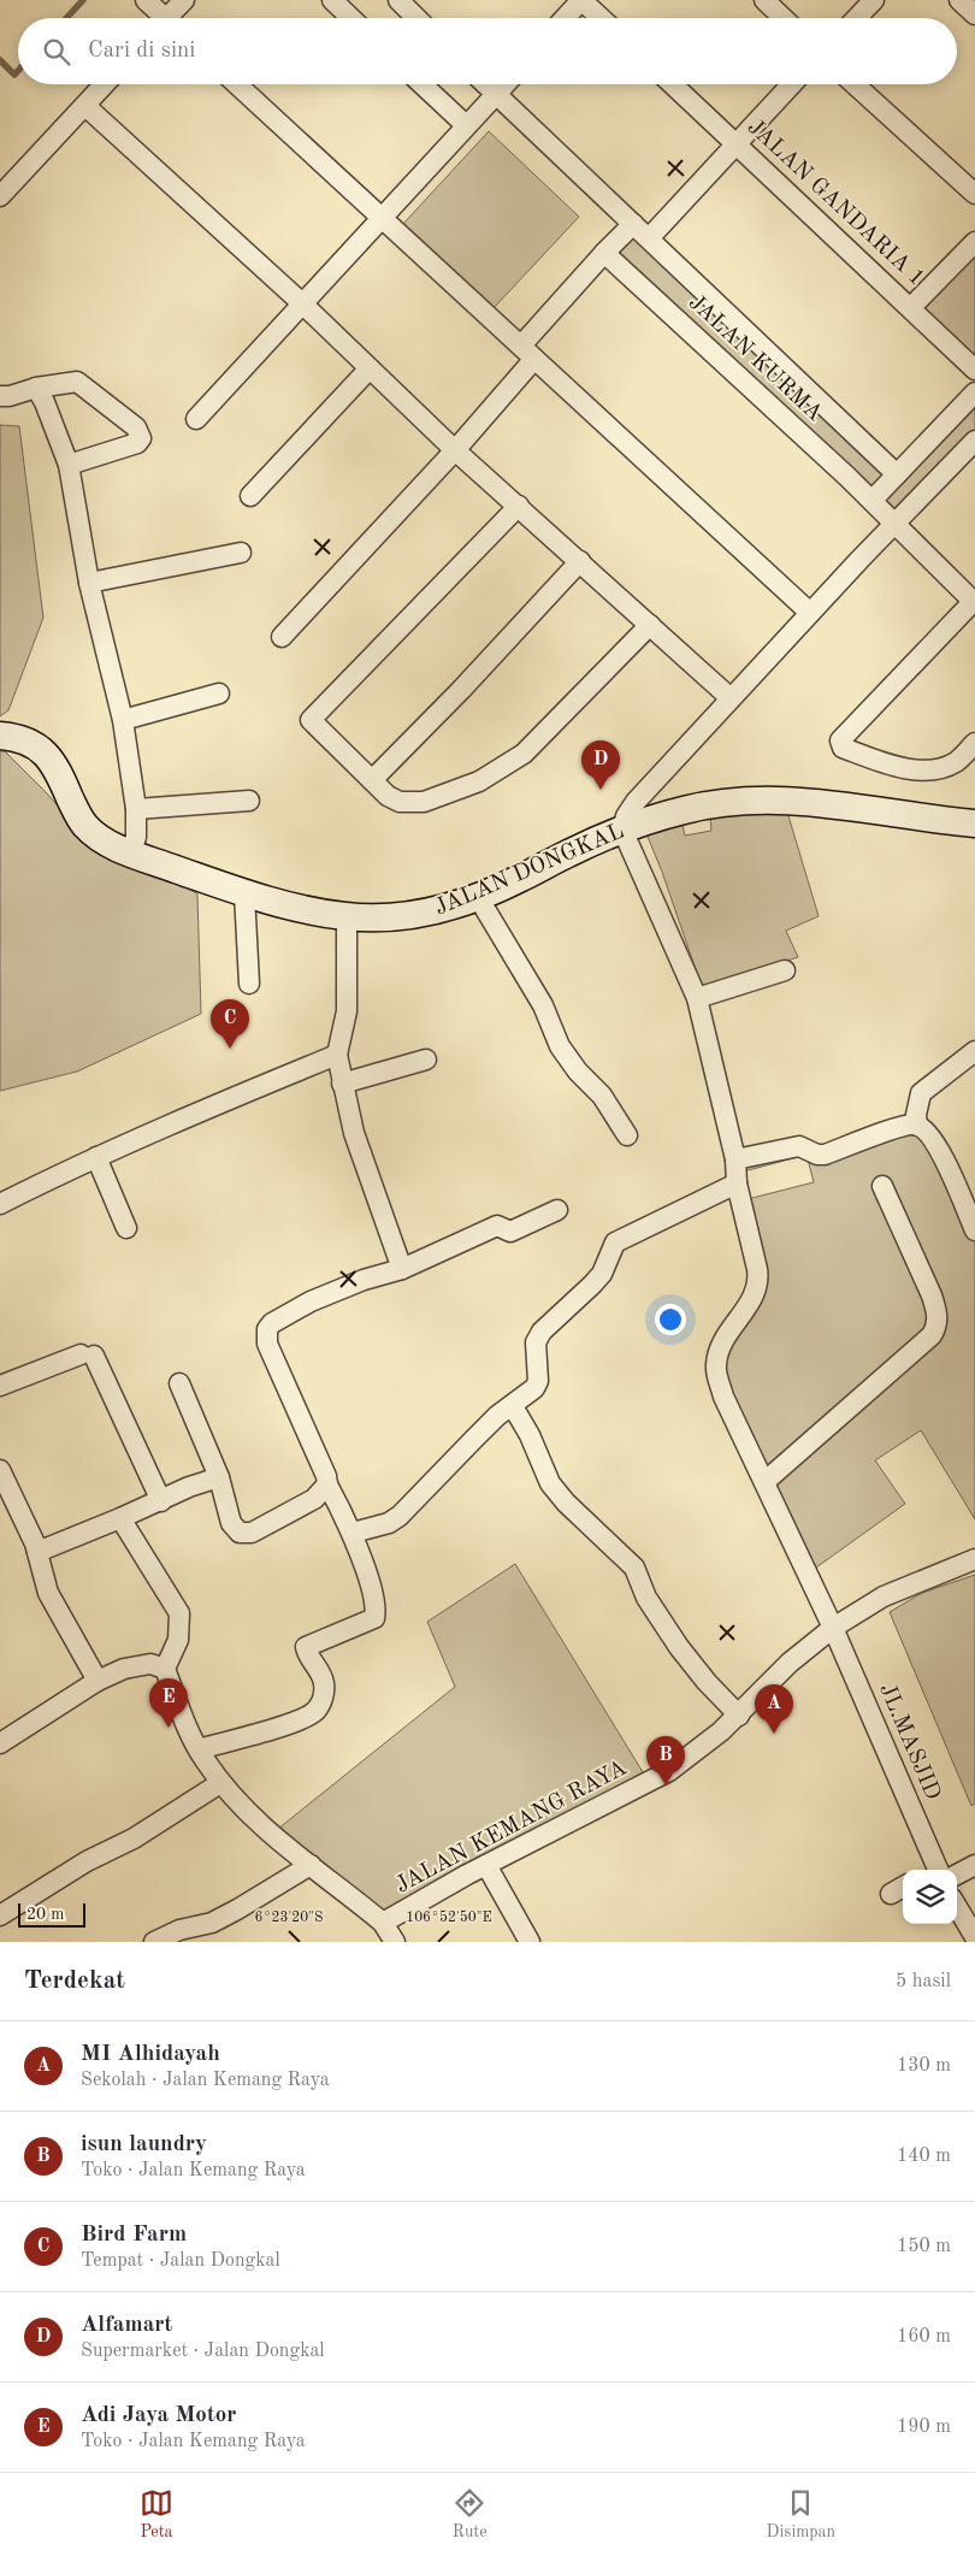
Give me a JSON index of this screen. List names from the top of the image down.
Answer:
{
  "streets": {
    "street": [
      "JALAN GANDARIA 1",
      "JALAN KURMA",
      "JALAN DONGKAL",
      "JL.MASJID",
      "JALAN KEMANG RAYA"
    ]
  },
  "crossings": [
    ["JALAN DONGKAL", "JL.MASJID"],
    ["JL.MASJID", "JALAN KEMANG RAYA"]
  ],
  "scale_bar": "20 m",
  "page": {
    "search": "Cari di sini",
    "pins": [
      "D",
      "C",
      "E",
      "A",
      "B"
    ],
    "scale": "20 m",
    "heading": ["Terdekat", "5 hasil"],
    "list": [
      {
        "mark": "A",
        "name": "MI Alhidayah",
        "note": "Sekolah · Jalan Kemang Raya",
        "value": "130 m"
      },
      {
        "mark": "B",
        "name": "isun laundry",
        "note": "Toko · Jalan Kemang Raya",
        "value": "140 m"
      },
      {
        "mark": "C",
        "name": "Bird Farm",
        "note": "Tempat · Jalan Dongkal",
        "value": "150 m"
      },
      {
        "mark": "D",
        "name": "Alfamart",
        "note": "Supermarket · Jalan Dongkal",
        "value": "160 m"
      },
      {
        "mark": "E",
        "name": "Adi Jaya Motor",
        "note": "Toko · Jalan Kemang Raya",
        "value": "190 m"
      }
    ],
    "nav": ["Peta", "Rute", "Disimpan"]
  },
  "coordinates": ["106°52'50\"E", "6°23'20\"S"]
}
